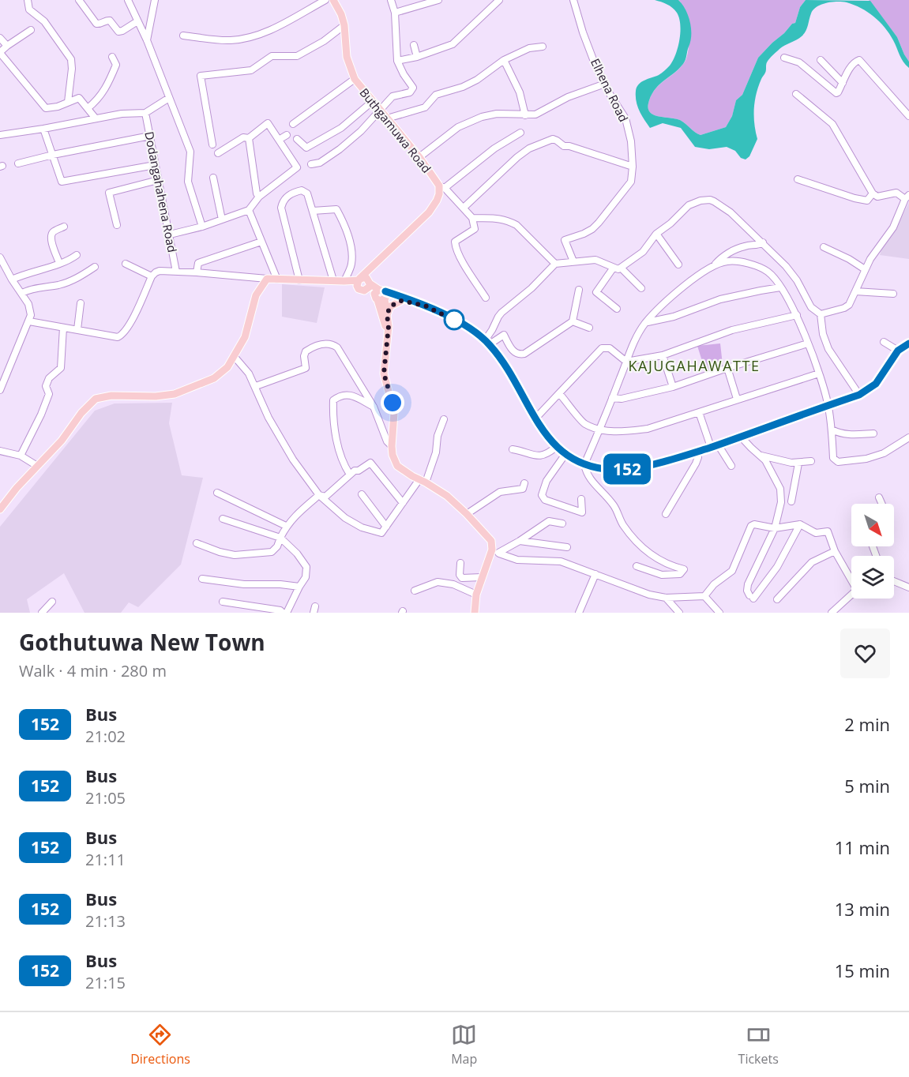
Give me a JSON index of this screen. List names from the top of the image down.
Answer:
{
  "streets": {
    "main road": ["Buthgamuwa Road"],
    "street": ["Elhena Road", "Dodangahahena Road"]
  },
  "districts": ["KAJUGAHAWATTE"],
  "lines": ["bus line 152"],
  "north": "bottom right",
  "page": {
    "on_map": "152",
    "heading": ["Gothutuwa New Town", "Walk · 4 min · 280 m"],
    "list": [
      {
        "mark": "152",
        "name": "Bus",
        "note": "21:02",
        "value": "2 min"
      },
      {
        "mark": "152",
        "name": "Bus",
        "note": "21:05",
        "value": "5 min"
      },
      {
        "mark": "152",
        "name": "Bus",
        "note": "21:11",
        "value": "11 min"
      },
      {
        "mark": "152",
        "name": "Bus",
        "note": "21:13",
        "value": "13 min"
      },
      {
        "mark": "152",
        "name": "Bus",
        "note": "21:15",
        "value": "15 min"
      }
    ],
    "tabs": ["Directions", "Map", "Tickets"]
  }
}
